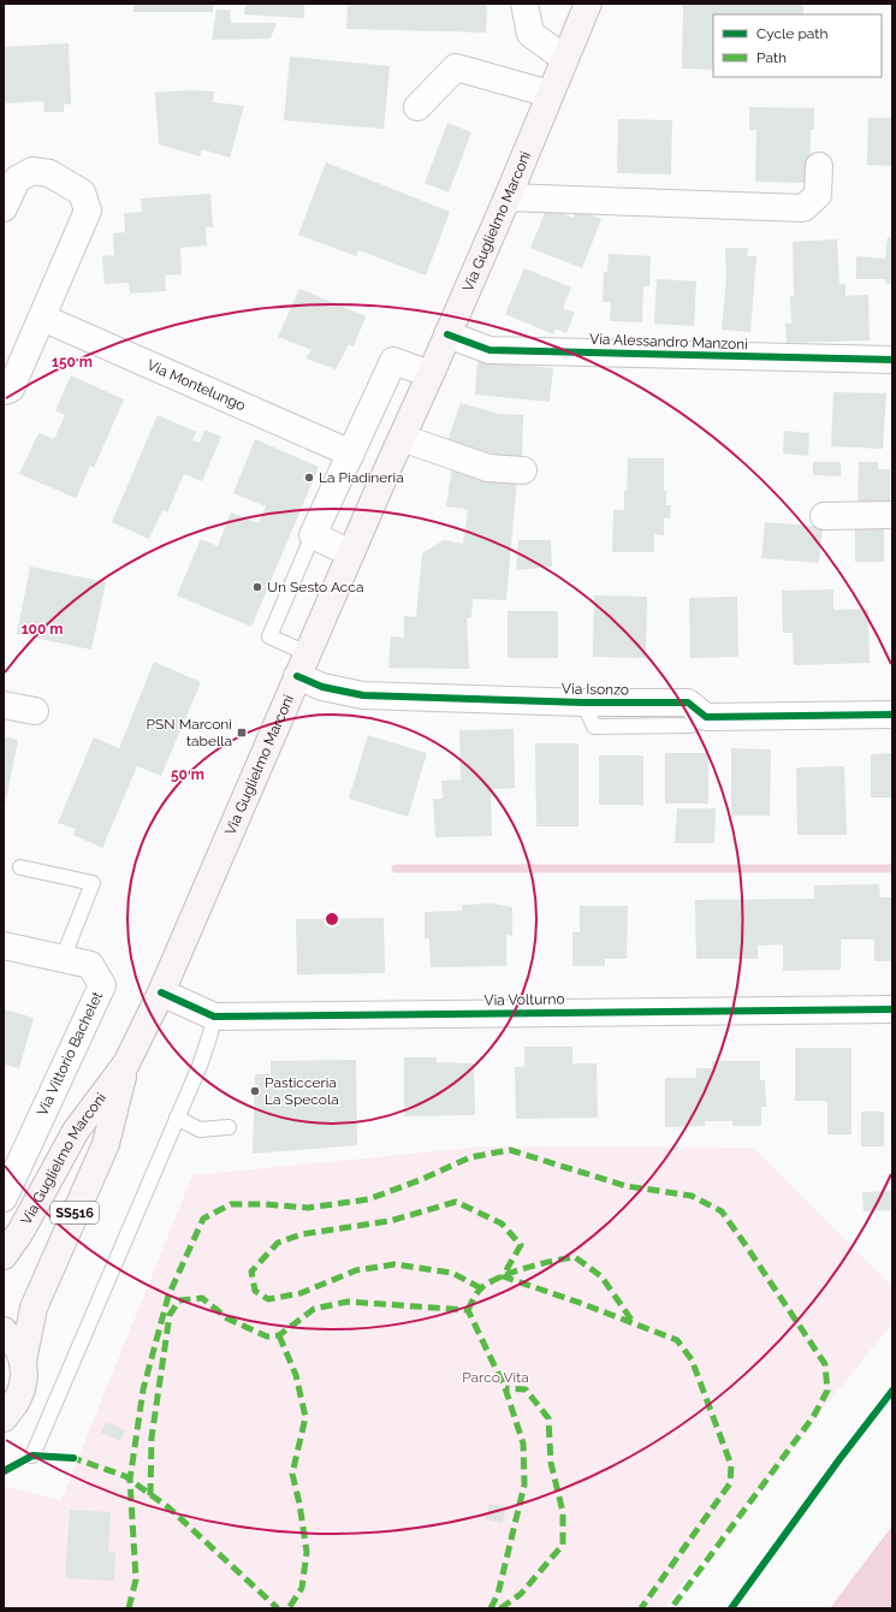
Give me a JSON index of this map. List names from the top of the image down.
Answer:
{
  "streets": {
    "main road": ["Via Guglielmo Marconi", "SS516"],
    "street": [
      "Via Alessandro Manzoni",
      "Via Montelungo",
      "Via Isonzo",
      "Via Volturno",
      "Via Vittorio Bachelet"
    ]
  },
  "crossings": [
    ["Via Guglielmo Marconi", "Via Alessandro Manzoni"],
    ["Via Guglielmo Marconi", "Via Isonzo"],
    ["Via Guglielmo Marconi", "Via Volturno"]
  ],
  "parks": ["Parco Vita"],
  "places": {
    "other": ["La Piadineria", "Un Sesto Acca", "Pasticceria La Specola"],
    "transit": ["PSN Marconi tabella"]
  },
  "legend": ["Cycle path", "Path"],
  "rings": ["150 m", "100 m", "50 m"]
}
